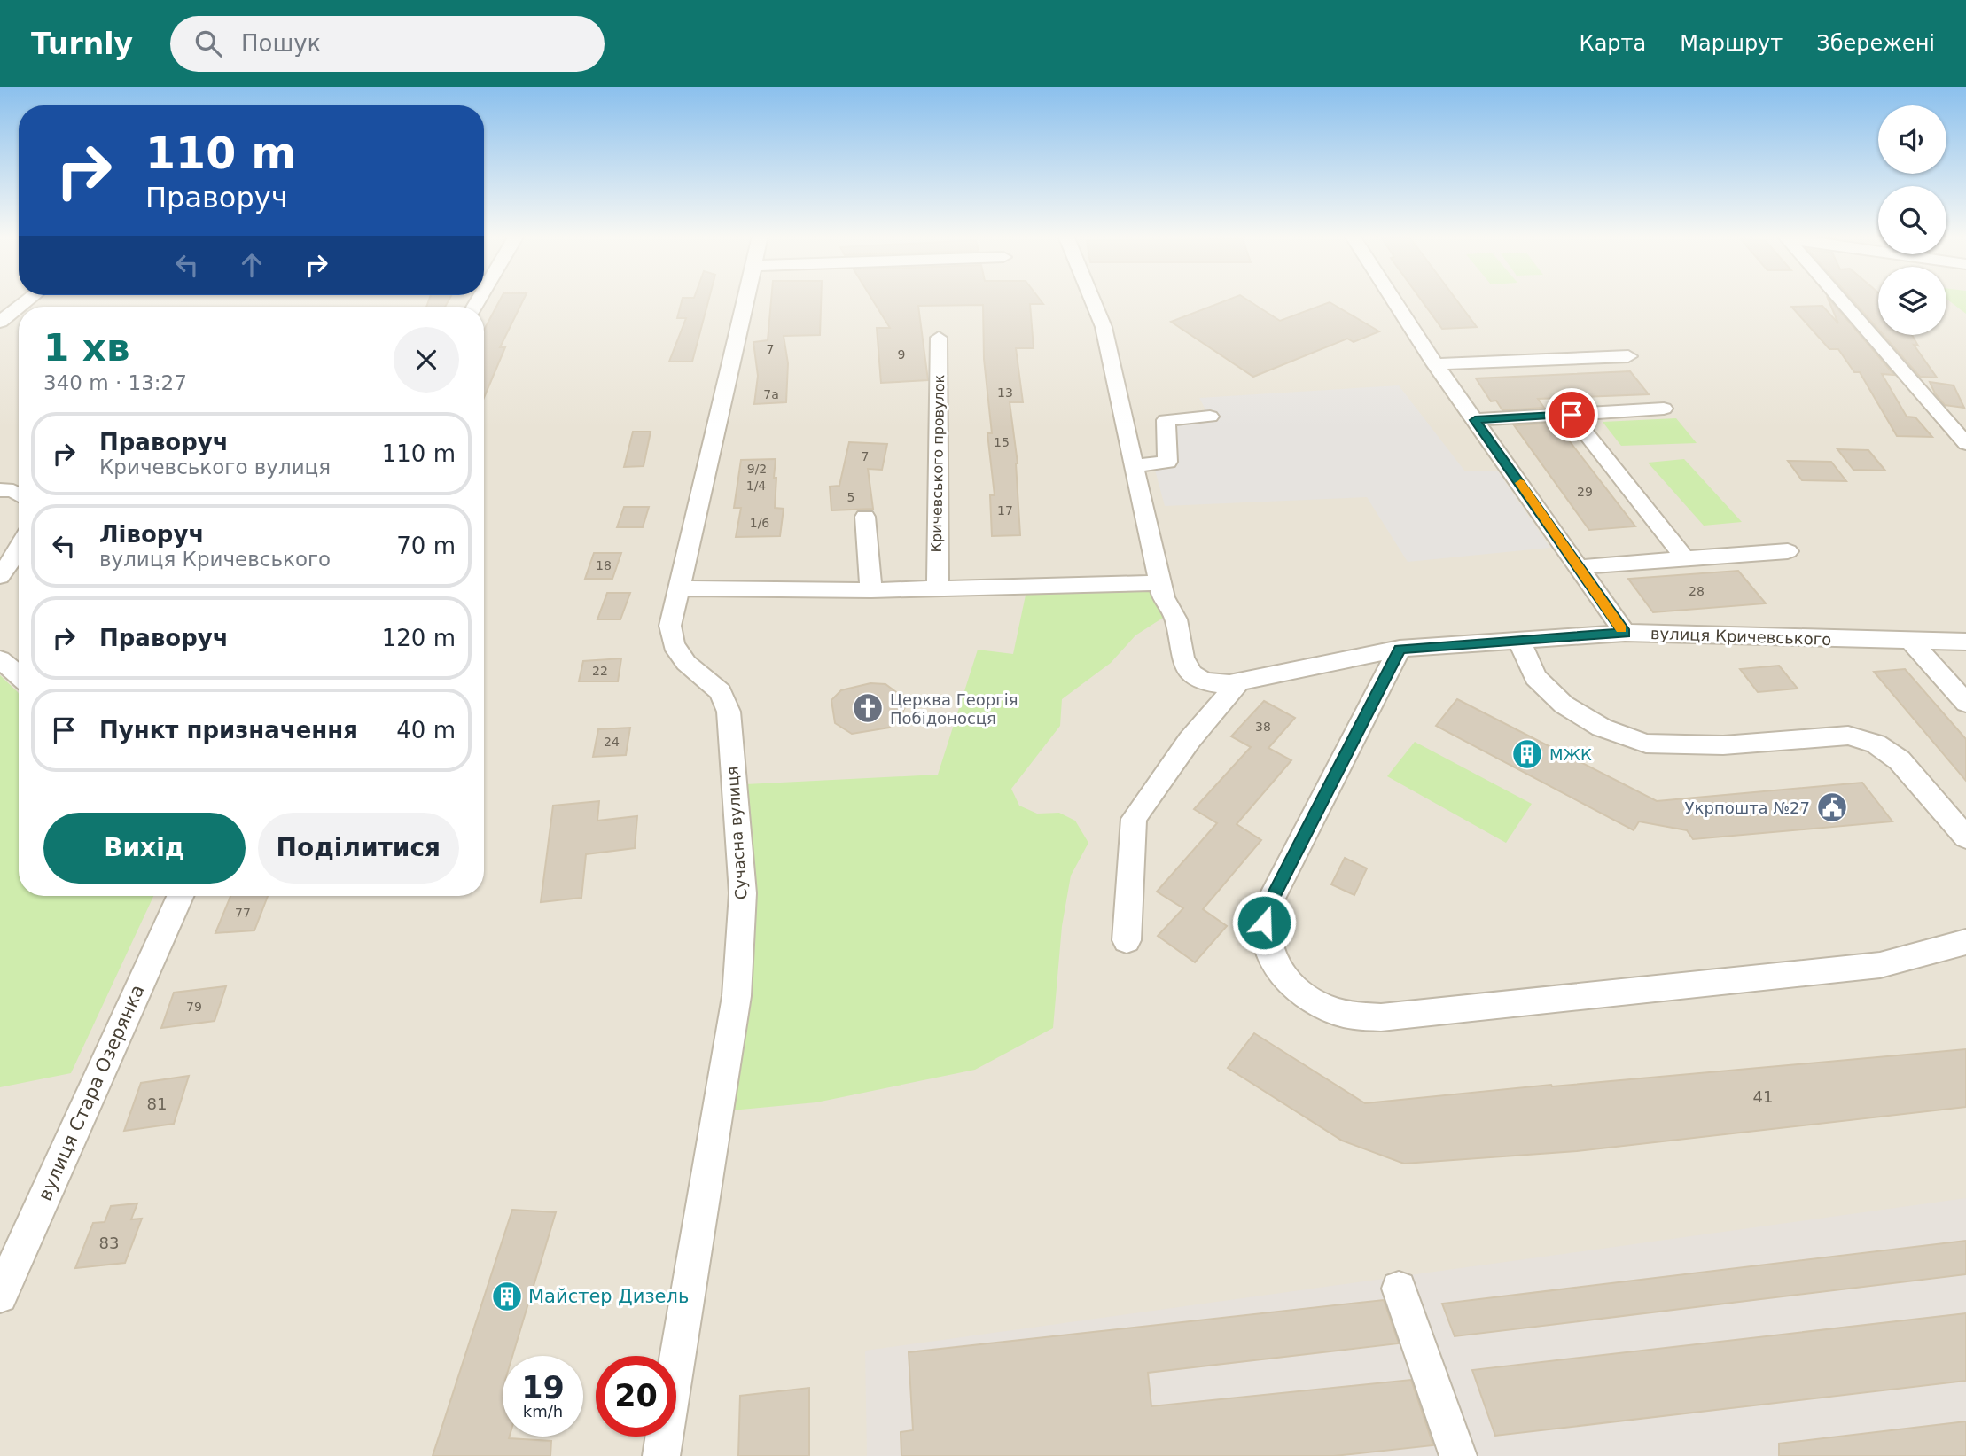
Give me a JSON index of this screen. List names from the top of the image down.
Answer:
{
  "streets": {
    "street": [
      "Кричевського провулок",
      "вулиця Кричевського",
      "Сучасна вулиця",
      "вулиця Стара Озерянка"
    ]
  },
  "places": {
    "church": ["Церква Георгія Побідоносця"],
    "building": ["МЖК", "Майстер Дизель"],
    "public building": ["Укрпошта №27"]
  },
  "house_numbers": [
    "7",
    "9",
    "13",
    "7а",
    "15",
    "7",
    "9/2",
    "1/4",
    "29",
    "5",
    "17",
    "1/6",
    "18",
    "28",
    "22",
    "38",
    "24",
    "77",
    "79",
    "41",
    "81",
    "83"
  ],
  "page": {
    "header": "Turnly",
    "search": "Пошук",
    "nav": ["Карта", "Маршрут", "Збережені"],
    "turn": ["110 m", "Праворуч"],
    "heading": ["1 хв", "340 m · 13:27"],
    "list": [
      {
        "name": "Праворуч",
        "note": "Кричевського вулиця",
        "value": "110 m"
      },
      {
        "name": "Ліворуч",
        "note": "вулиця Кричевського",
        "value": "70 m"
      },
      {
        "name": "Праворуч",
        "value": "120 m"
      },
      {
        "name": "Пункт призначення",
        "value": "40 m"
      }
    ],
    "buttons": ["Вихід", "Поділитися"],
    "speed": "19 km/h",
    "limit": "20"
  }
}
